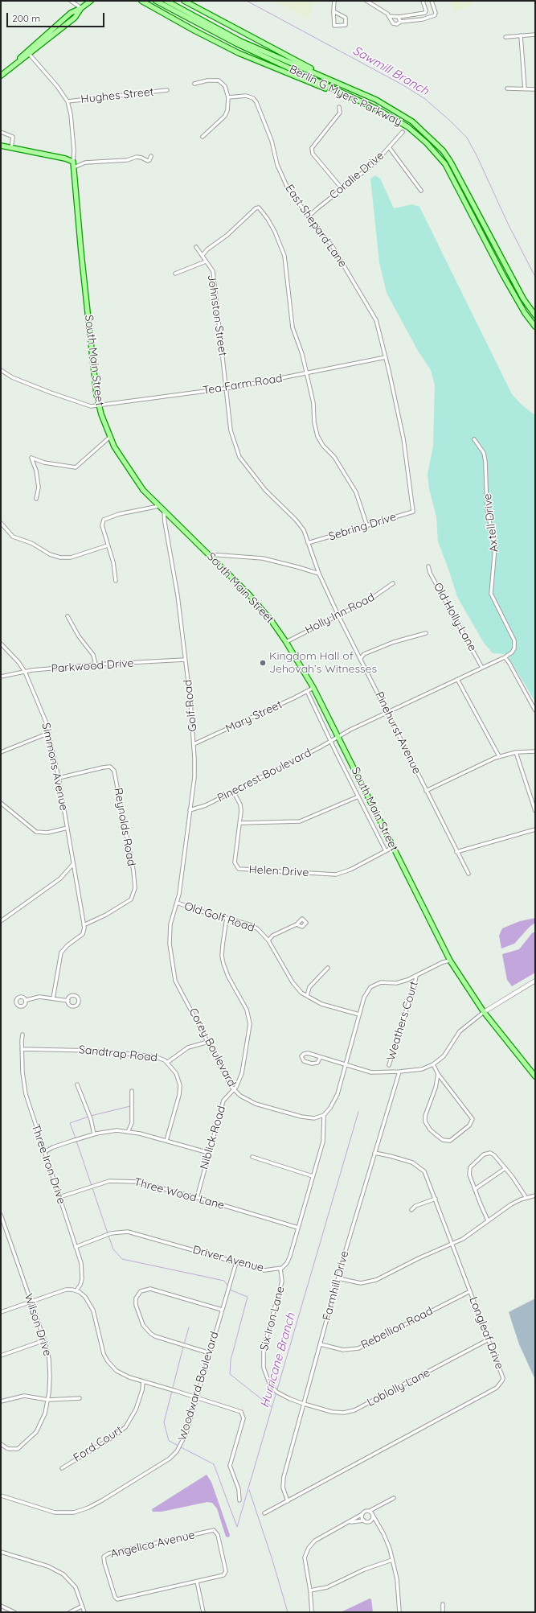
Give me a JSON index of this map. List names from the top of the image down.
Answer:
{
  "streets": {
    "main road": ["Berlin G Myers Parkway", "South Main Street"],
    "street": [
      "Hughes Street",
      "Coralie Drive",
      "East Shepard Lane",
      "Johnston Street",
      "Tea Farm Road",
      "Axtell Drive",
      "Sebring Drive",
      "Holly Inn Road",
      "Old Holly Lane",
      "Parkwood Drive",
      "Golf Road",
      "Mary Street",
      "Pinehurst Avenue",
      "Simmons Avenue",
      "Pinecrest Boulevard",
      "Reynolds Road",
      "Helen Drive",
      "Old Golf Road",
      "Weathers Court",
      "Corey Boulevard",
      "Sandtrap Road",
      "Niblick Road",
      "Three Iron Drive",
      "Three Wood Lane",
      "Driver Avenue",
      "Farmhill Drive",
      "Six Iron Lane",
      "Wilson Drive",
      "Rebellion Road",
      "Longleaf Drive",
      "Woodward Boulevard",
      "Loblolly Lane",
      "Ford Court",
      "Angelica Avenue"
    ]
  },
  "crossings": [
    ["Coralie Drive", "East Shepard Lane"],
    ["East Shepard Lane", "Tea Farm Road"],
    ["East Shepard Lane", "Sebring Drive"],
    ["Johnston Street", "Tea Farm Road"],
    ["Johnston Street", "Sebring Drive"],
    ["Johnston Street", "Pinehurst Avenue"],
    ["South Main Street", "Tea Farm Road"],
    ["South Main Street", "Holly Inn Road"],
    ["South Main Street", "Golf Road"],
    ["South Main Street", "Mary Street"],
    ["South Main Street", "Pinecrest Boulevard"],
    ["South Main Street", "Helen Drive"],
    ["Axtell Drive", "Pinecrest Boulevard"],
    ["Sebring Drive", "Pinehurst Avenue"],
    ["Holly Inn Road", "Pinehurst Avenue"],
    ["Old Holly Lane", "Pinecrest Boulevard"],
    ["Parkwood Drive", "Golf Road"],
    ["Parkwood Drive", "Simmons Avenue"],
    ["Golf Road", "Mary Street"],
    ["Golf Road", "Pinecrest Boulevard"],
    ["Golf Road", "Old Golf Road"],
    ["Golf Road", "Corey Boulevard"],
    ["Pinehurst Avenue", "Pinecrest Boulevard"],
    ["Simmons Avenue", "Reynolds Road"],
    ["Pinecrest Boulevard", "Helen Drive"],
    ["Old Golf Road", "Corey Boulevard"],
    ["Old Golf Road", "Niblick Road"],
    ["Corey Boulevard", "Niblick Road"],
    ["Corey Boulevard", "Driver Avenue"],
    ["Sandtrap Road", "Three Iron Drive"],
    ["Niblick Road", "Three Wood Lane"],
    ["Three Iron Drive", "Three Wood Lane"],
    ["Three Iron Drive", "Driver Avenue"],
    ["Three Wood Lane", "Driver Avenue"],
    ["Driver Avenue", "Six Iron Lane"],
    ["Driver Avenue", "Woodward Boulevard"],
    ["Farmhill Drive", "Six Iron Lane"],
    ["Farmhill Drive", "Rebellion Road"],
    ["Farmhill Drive", "Longleaf Drive"],
    ["Farmhill Drive", "Loblolly Lane"],
    ["Six Iron Lane", "Loblolly Lane"],
    ["Rebellion Road", "Longleaf Drive"],
    ["Longleaf Drive", "Loblolly Lane"]
  ],
  "water": ["Sawmill Branch", "Hurricane Branch"],
  "places": ["Kingdom Hall of Jehovah’s Witnesses"],
  "scale_bar": "200 m"
}
